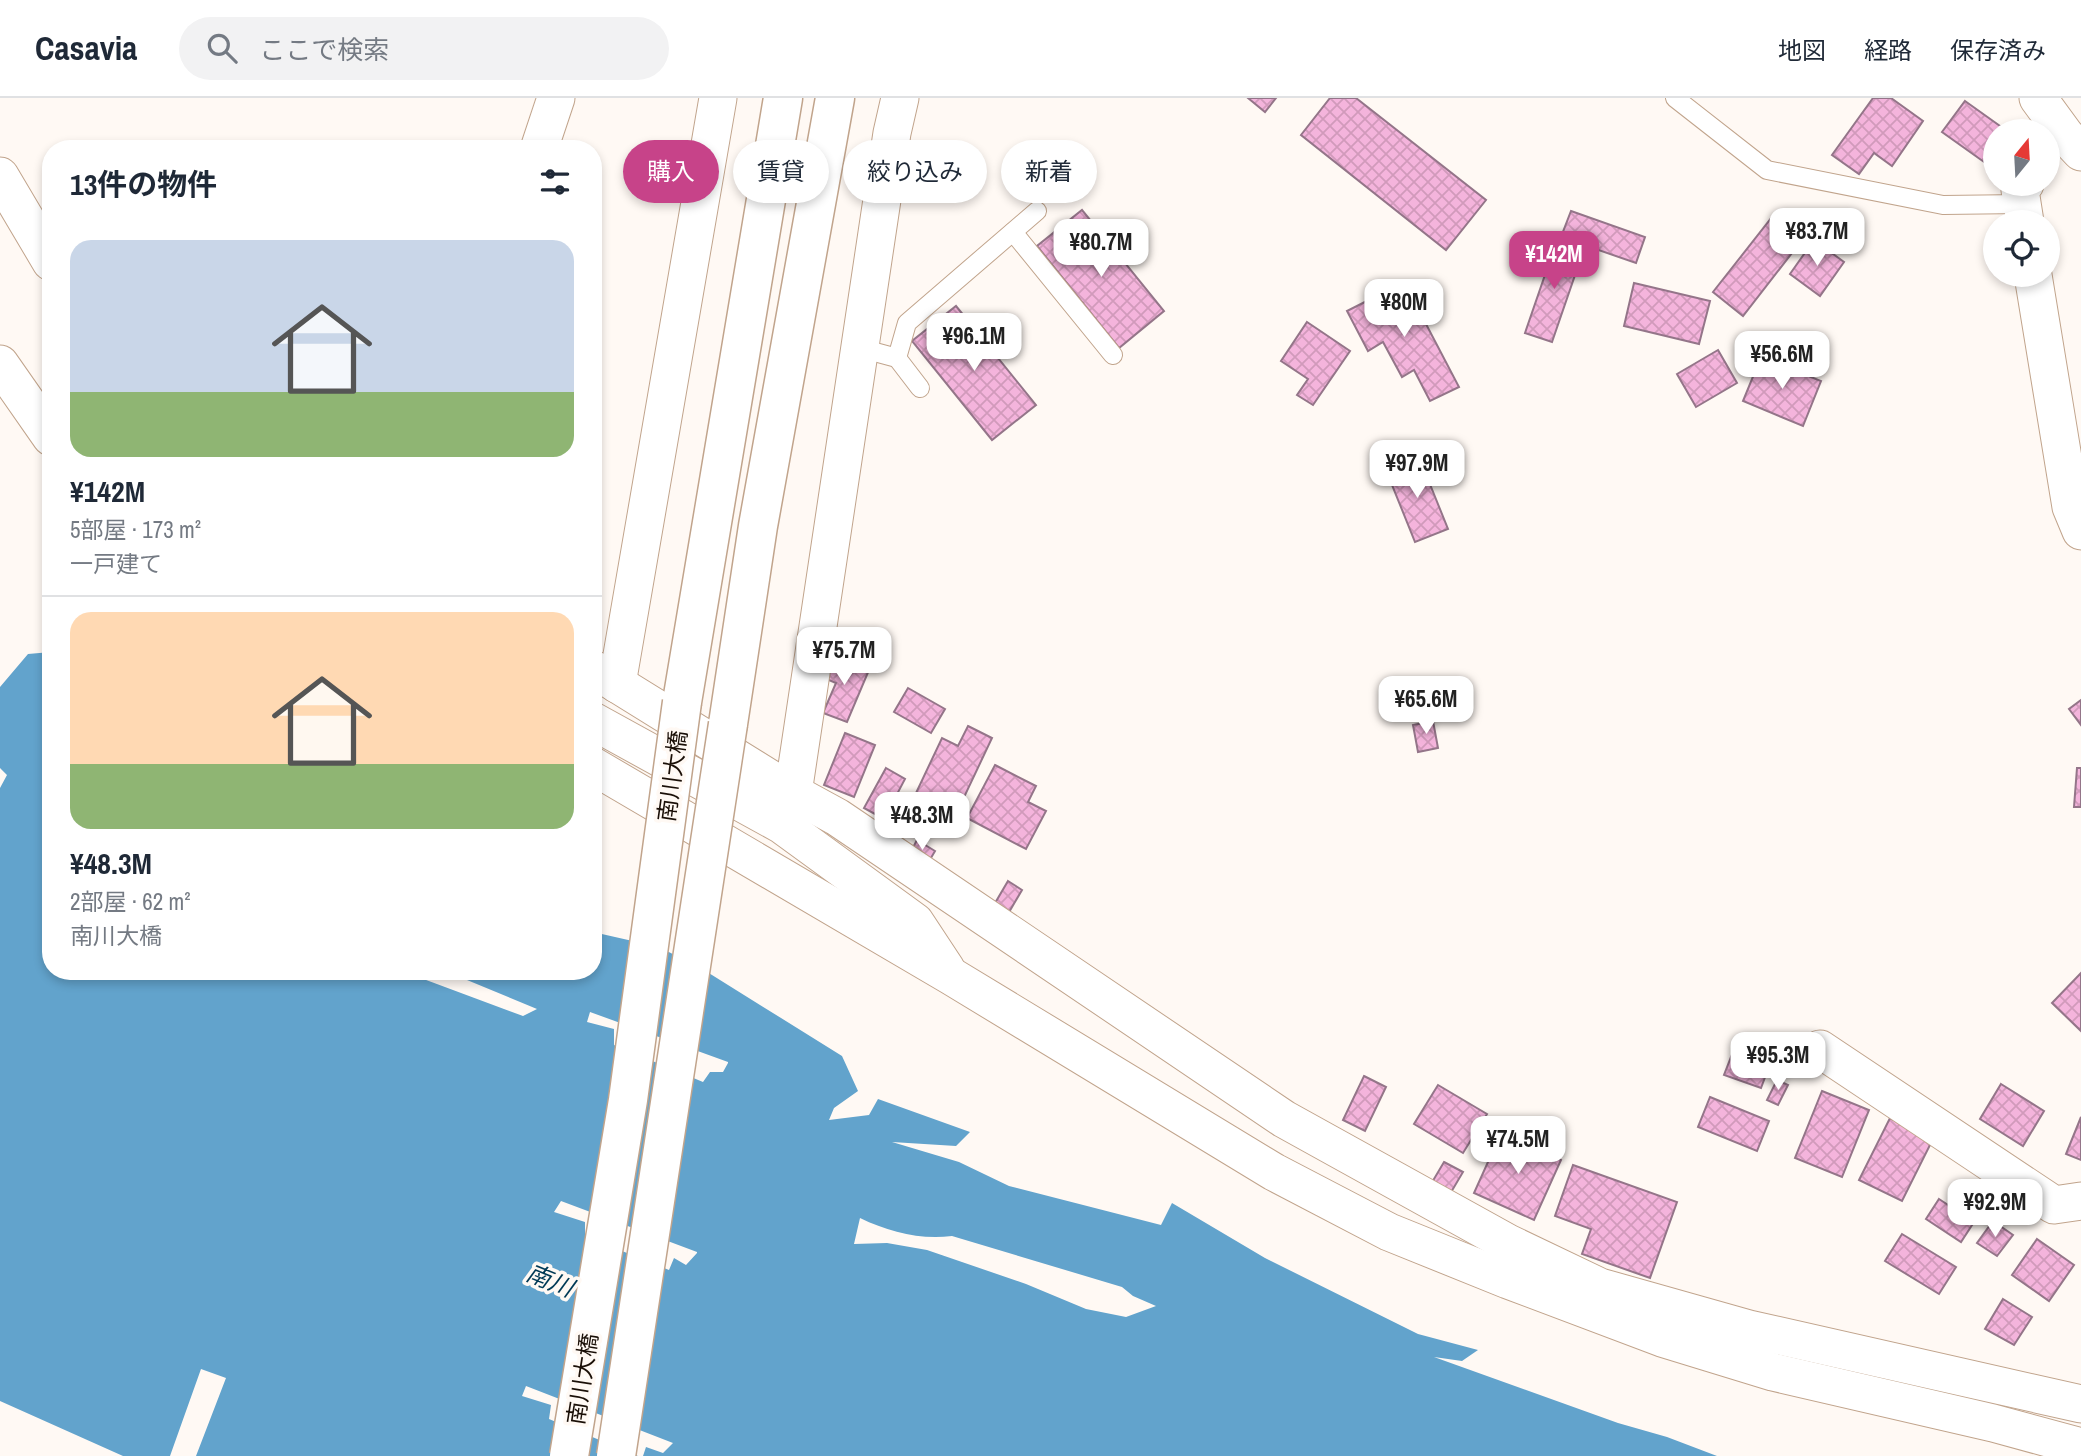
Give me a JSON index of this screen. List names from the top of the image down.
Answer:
{
  "streets": {
    "street": ["南川大橋"]
  },
  "water": ["南川"],
  "north": "top",
  "page": {
    "header": "Casavia",
    "search": "ここで検索",
    "nav": ["地図", "経路", "保存済み"],
    "chip": [
      "購入",
      "賃貸",
      "絞り込み",
      "新着"
    ],
    "heading": "13件の物件",
    "price": [
      "¥83.7M",
      "¥80.7M",
      "¥142M",
      "¥80M",
      "¥96.1M",
      "¥56.6M",
      "¥97.9M",
      "¥75.7M",
      "¥65.6M",
      "¥48.3M",
      "¥95.3M",
      "¥74.5M",
      "¥92.9M"
    ],
    "list": [
      {
        "name": "¥142M",
        "note": "5部屋 · 173 m² · 一戸建て"
      },
      {
        "name": "¥48.3M",
        "note": "2部屋 · 62 m² · 南川大橋"
      }
    ]
  }
}
